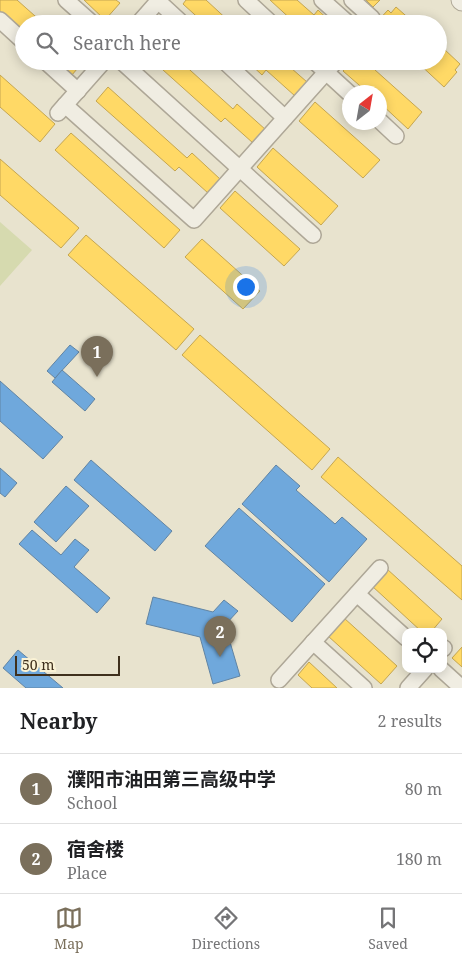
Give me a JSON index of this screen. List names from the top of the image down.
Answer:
{
  "scale_bar": "50 m",
  "north": "top right",
  "page": {
    "search": "Search here",
    "pins": ["1", "2"],
    "scale": "50 m",
    "heading": ["Nearby", "2 results"],
    "list": [
      {
        "mark": "1",
        "name": "濮阳市油田第三高级中学",
        "note": "School",
        "value": "80 m"
      },
      {
        "mark": "2",
        "name": "宿舍楼",
        "note": "Place",
        "value": "180 m"
      }
    ],
    "nav": ["Map", "Directions", "Saved"]
  }
}
